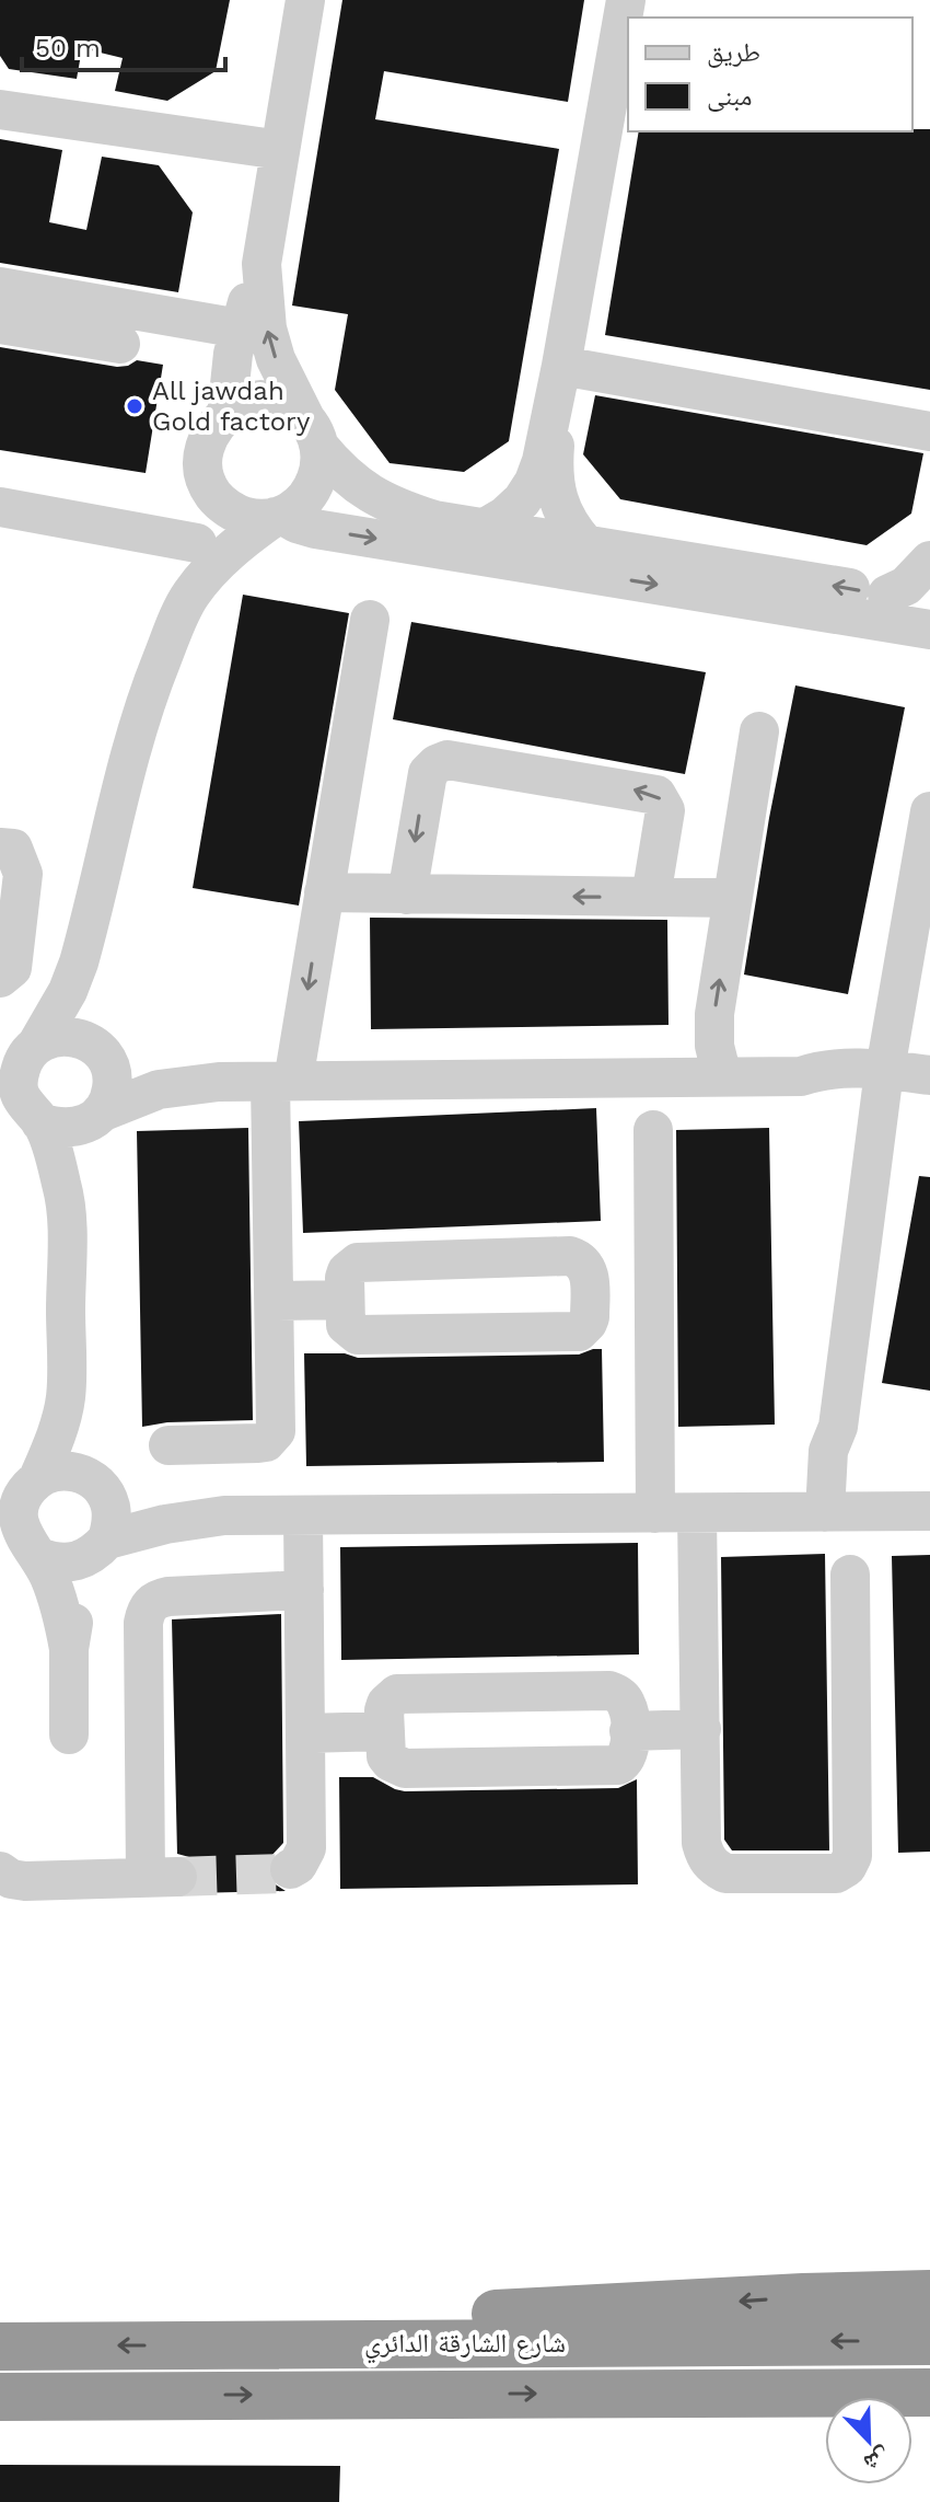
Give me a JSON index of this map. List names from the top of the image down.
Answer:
{
  "streets": {
    "highway": ["شارع الشارقة الدائري"]
  },
  "places": ["All jawdah Gold factory"],
  "legend": ["طريق", "مبنى"],
  "scale_bar": "50 m",
  "north": "bottom right"
}
